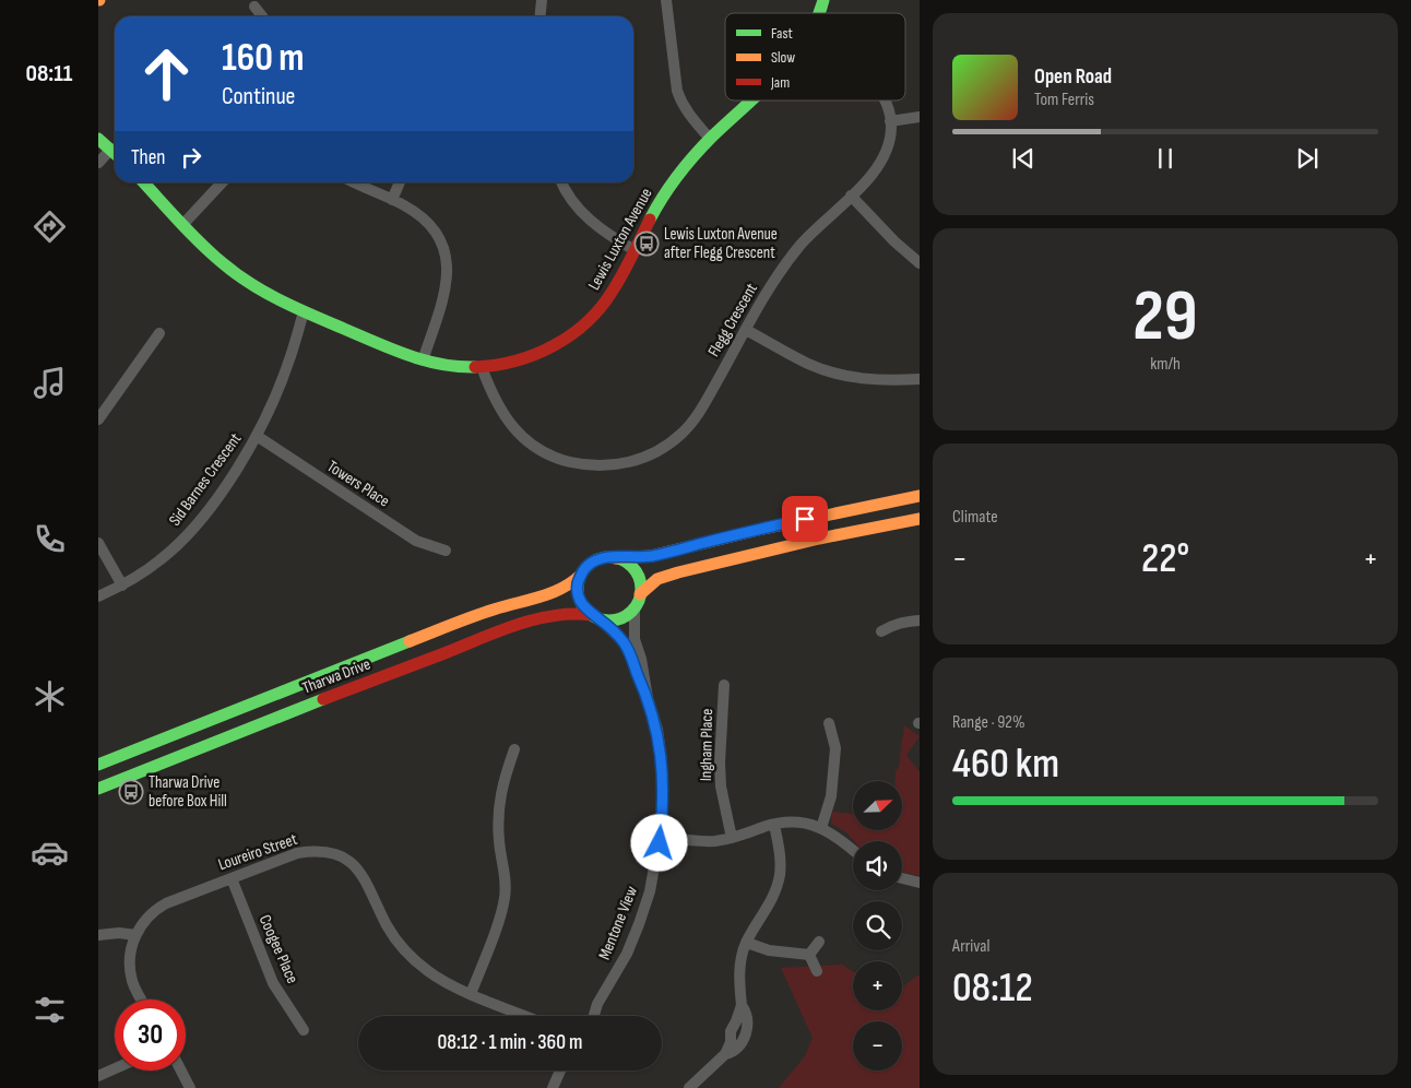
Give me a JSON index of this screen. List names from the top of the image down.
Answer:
{
  "streets": {
    "main road": ["Lewis Luxton Avenue", "Tharwa Drive"],
    "street": [
      "Flegg Crescent",
      "Sid Barnes Crescent",
      "Towers Place",
      "Ingham Place",
      "Loureiro Street",
      "Mentone View",
      "Coogee Place"
    ]
  },
  "crossings": [
    ["Lewis Luxton Avenue", "Flegg Crescent"],
    ["Lewis Luxton Avenue", "Sid Barnes Crescent"],
    ["Sid Barnes Crescent", "Towers Place"],
    ["Tharwa Drive", "Mentone View"],
    ["Loureiro Street", "Coogee Place"]
  ],
  "places": {
    "bus stop": ["Lewis Luxton Avenue after Flegg Crescent", "Tharwa Drive before Box Hill"]
  },
  "legend": ["Fast", "Slow", "Jam"],
  "north": "top right",
  "page": {
    "tabs": "08:11",
    "turn": ["160 m", "Continue"],
    "song": ["Open Road", "Tom Ferris"],
    "then": "Then",
    "tile": [
      ["29", "km/h"],
      "Climate",
      ["Range · 92%", "460 km"],
      ["Arrival", "08:12"]
    ],
    "heat": ["−", "22°", "+"],
    "map_buttons": ["+", "−"],
    "limit": "30",
    "trip": "08:12 · 1 min · 360 m"
  }
}
